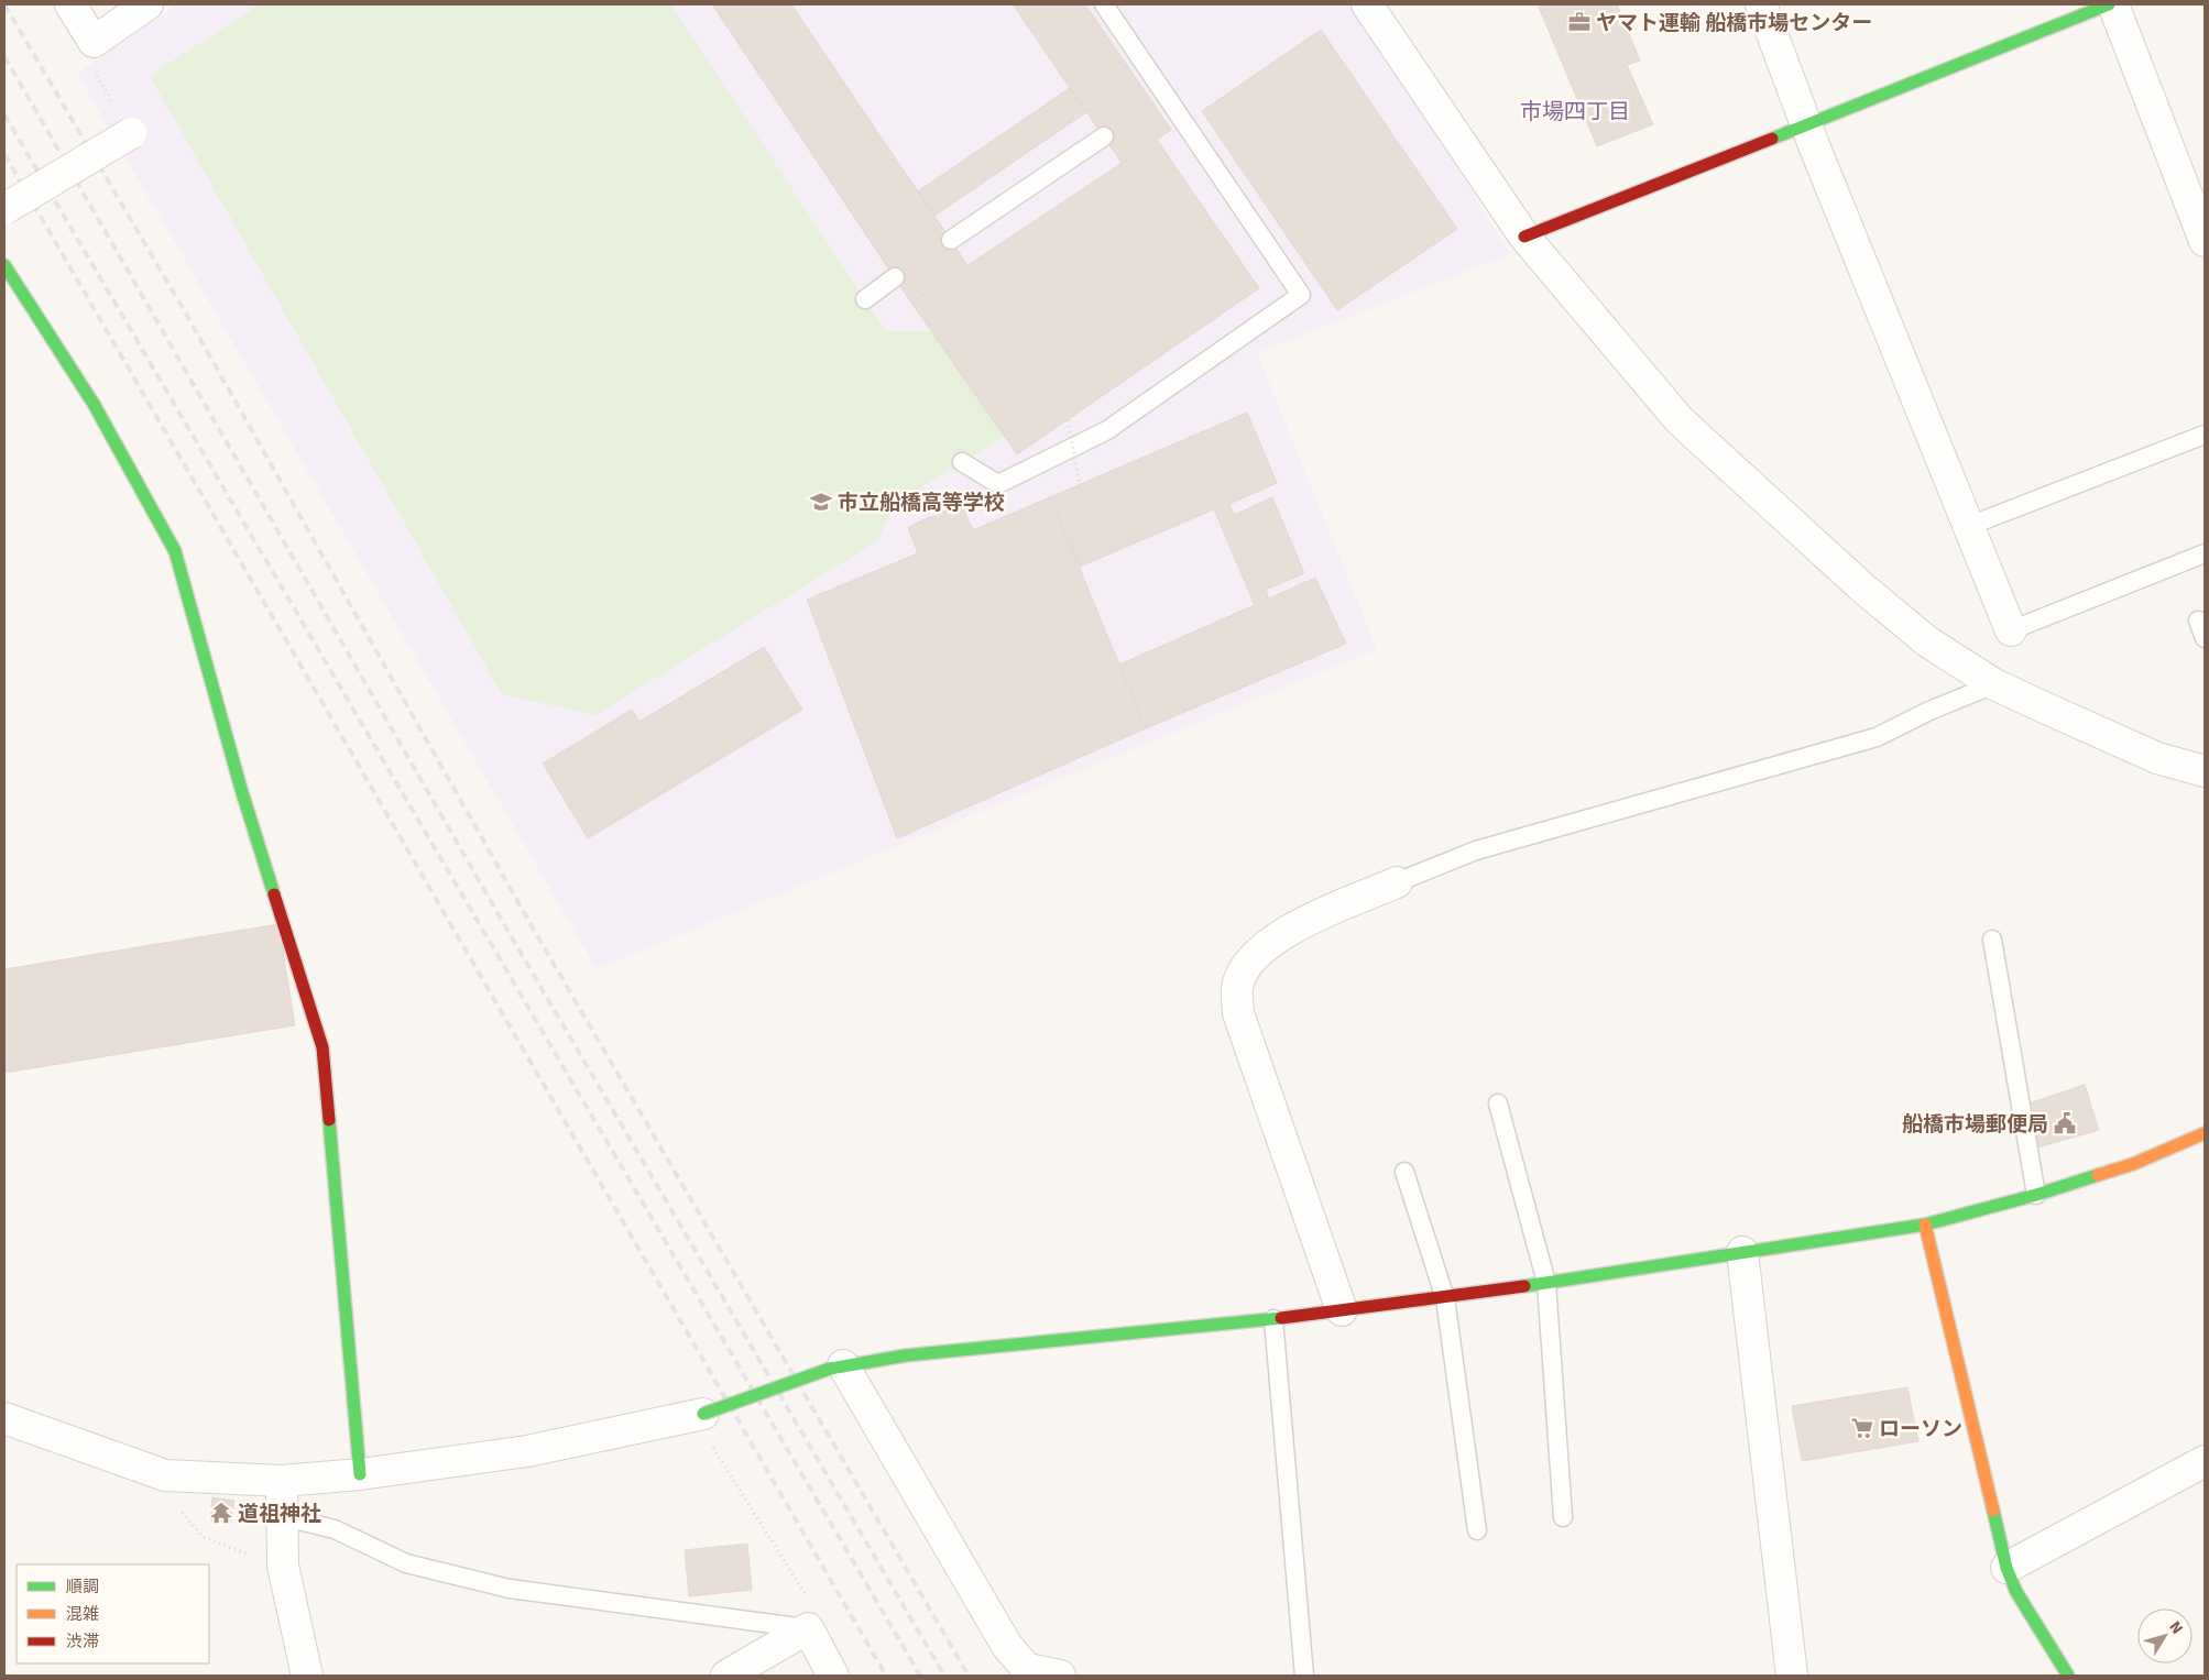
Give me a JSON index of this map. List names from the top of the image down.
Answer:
{
  "districts": ["市場四丁目"],
  "places": {
    "office": ["ヤマト運輸 船橋市場センター"],
    "school or university": ["市立船橋高等学校"],
    "public building": ["船橋市場郵便局"],
    "supermarket": ["ローソン"],
    "temple": ["道祖神社"]
  },
  "legend": ["順調", "混雑", "渋滞"],
  "north": "top right"
}
